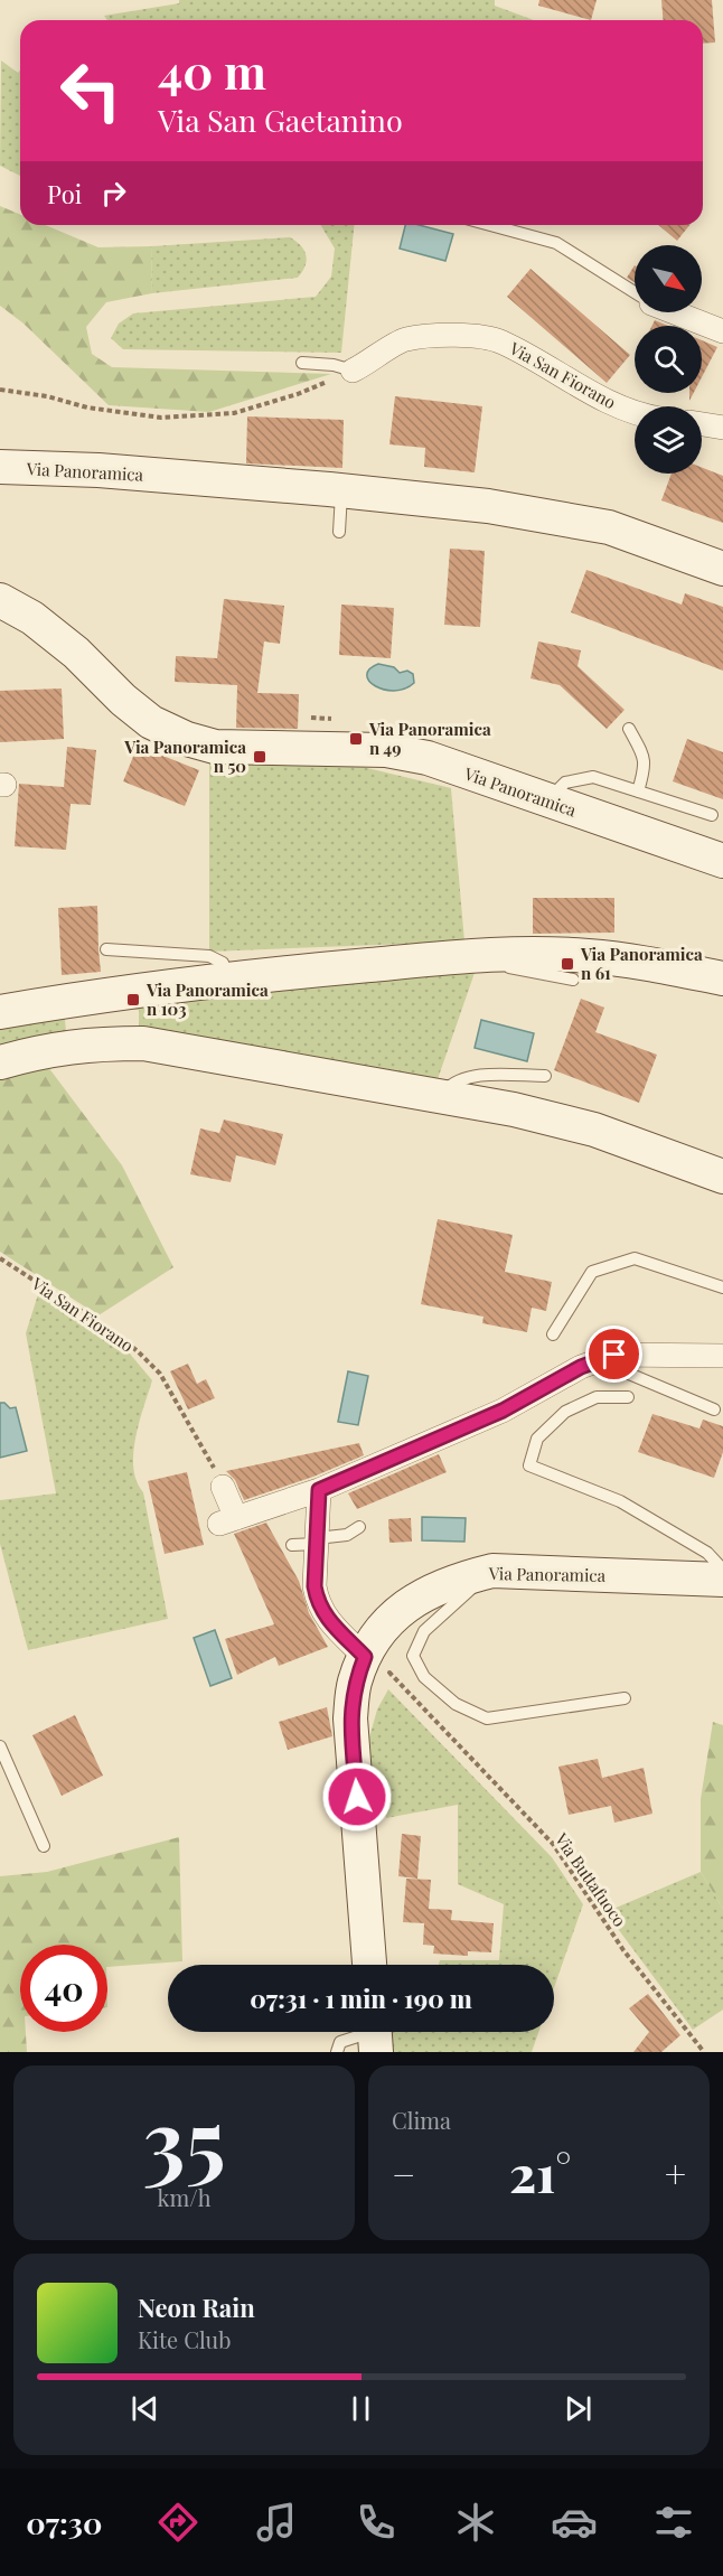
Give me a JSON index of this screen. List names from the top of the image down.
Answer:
{
  "streets": {
    "street": ["Via San Fiorano", "Via Panoramica"],
    "path": ["Via Buttafuoco"]
  },
  "crossings": [
    ["Via Panoramica", "Via Buttafuoco"]
  ],
  "places": {
    "transit": [
      "Via Panoramica n 49",
      "Via Panoramica n 50",
      "Via Panoramica n 61",
      "Via Panoramica n 103"
    ]
  },
  "north": "bottom right",
  "page": {
    "turn": ["40 m", "Via San Gaetanino"],
    "then": "Poi",
    "limit": "40",
    "trip": "07:31 · 1 min · 190 m",
    "tile": [
      ["35", "km/h"],
      "Clima"
    ],
    "heat": ["−", "21°", "+"],
    "song": ["Neon Rain", "Kite Club"],
    "tabs": "07:30"
  }
}
